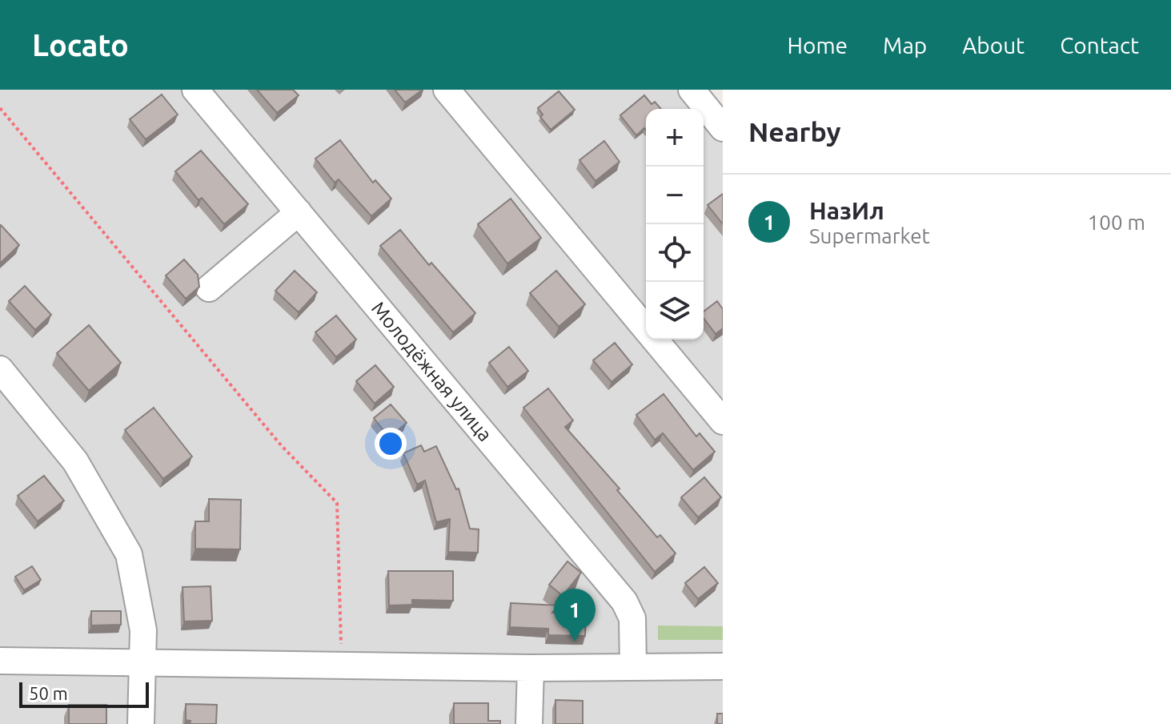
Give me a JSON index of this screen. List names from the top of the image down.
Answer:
{
  "streets": {
    "street": ["Молодёжная улица"]
  },
  "scale_bar": "50 m",
  "page": {
    "header": "Locato",
    "nav": [
      "Home",
      "Map",
      "About",
      "Contact"
    ],
    "heading": "Nearby",
    "map_buttons": ["+", "−"],
    "list": [
      {
        "mark": "1",
        "name": "НазИл",
        "note": "Supermarket",
        "value": "100 m"
      }
    ],
    "pins": "1",
    "scale": "50 m"
  }
}
